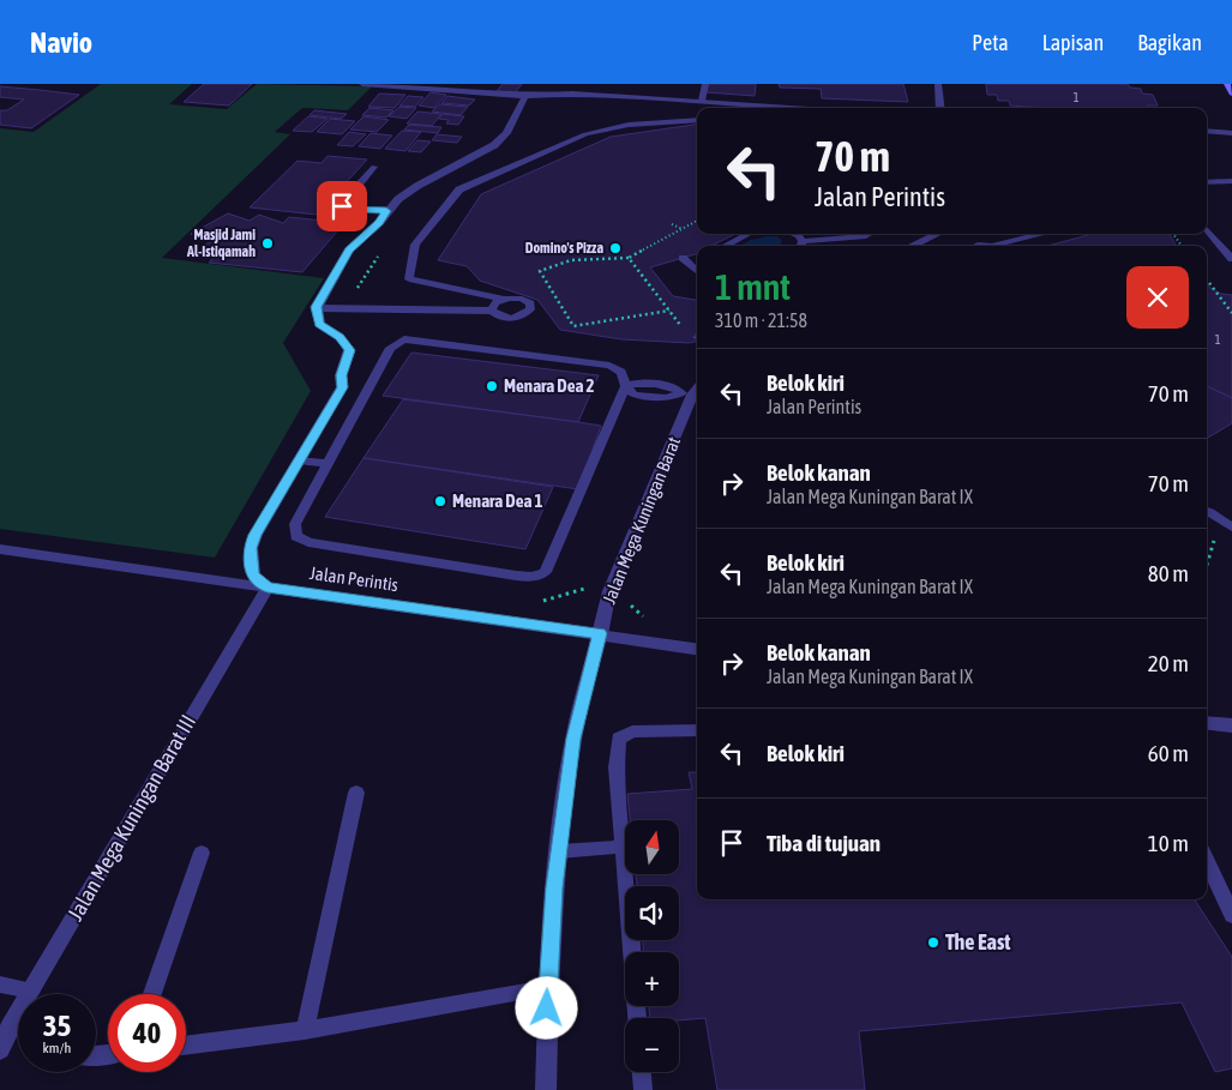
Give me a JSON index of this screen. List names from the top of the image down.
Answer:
{
  "streets": {
    "street": ["Jalan Mega Kuningan Barat", "Jalan Perintis", "Jalan Mega Kuningan Barat III"]
  },
  "crossings": [
    ["Jalan Mega Kuningan Barat", "Jalan Perintis"],
    ["Jalan Perintis", "Jalan Mega Kuningan Barat III"]
  ],
  "places": [
    "Masjid Jami Al-Istiqamah",
    "Domino's Pizza",
    "Menara Dea 2",
    "Menara Dea 1",
    "The East"
  ],
  "house_numbers": ["1", "1"],
  "north": "top",
  "page": {
    "header": "Navio",
    "nav": ["Peta", "Lapisan", "Bagikan"],
    "turn": ["70 m", "Jalan Perintis"],
    "heading": ["1 mnt", "310 m · 21:58"],
    "list": [
      {
        "name": "Belok kiri",
        "note": "Jalan Perintis",
        "value": "70 m"
      },
      {
        "name": "Belok kanan",
        "note": "Jalan Mega Kuningan Barat IX",
        "value": "70 m"
      },
      {
        "name": "Belok kiri",
        "note": "Jalan Mega Kuningan Barat IX",
        "value": "80 m"
      },
      {
        "name": "Belok kanan",
        "note": "Jalan Mega Kuningan Barat IX",
        "value": "20 m"
      },
      {
        "name": "Belok kiri",
        "value": "60 m"
      },
      {
        "name": "Tiba di tujuan",
        "value": "10 m"
      }
    ],
    "map_buttons": ["+", "−"],
    "speed": "35 km/h",
    "limit": "40"
  }
}
